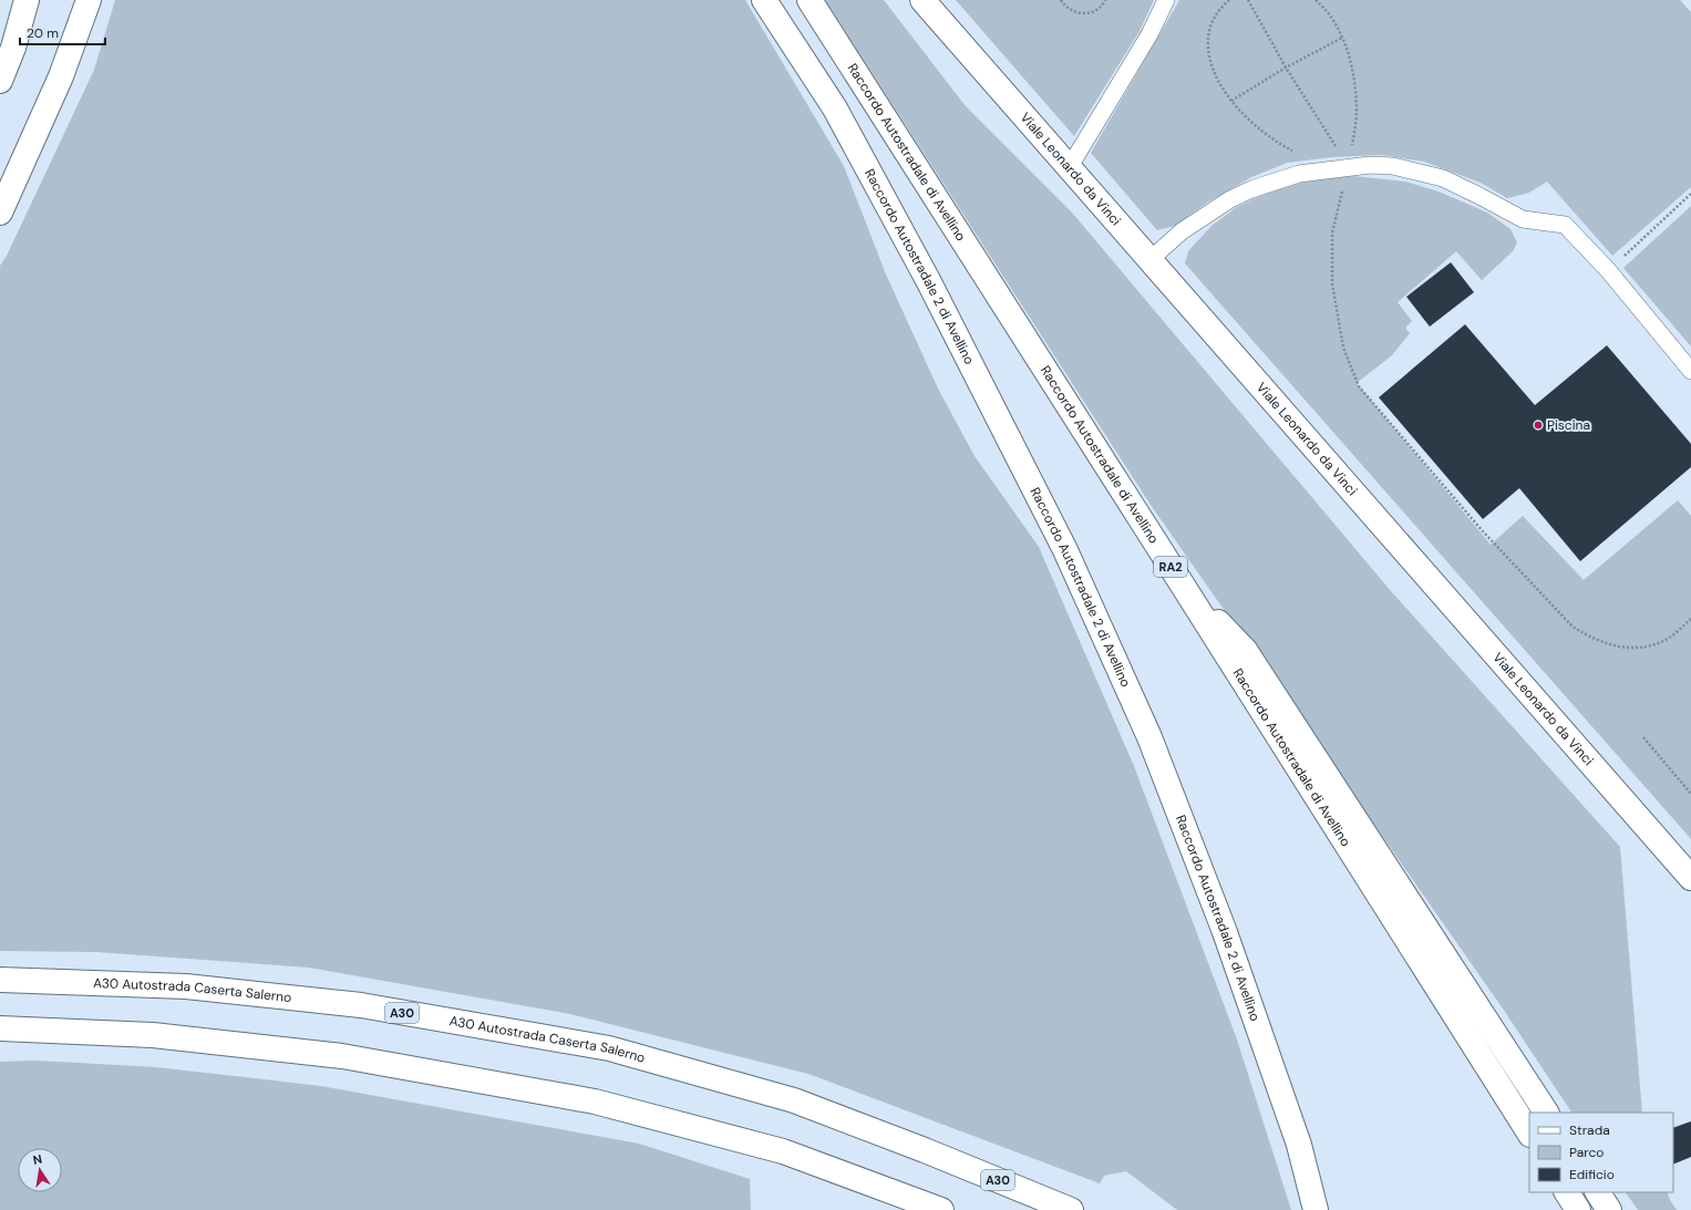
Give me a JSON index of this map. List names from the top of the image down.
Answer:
{
  "streets": {
    "main road": [
      "Raccordo Autostradale di Avellino",
      "Viale Leonardo da Vinci",
      "Raccordo Autostradale 2 di Avellino",
      "RA2",
      "A30 Autostrada Caserta Salerno",
      "A30"
    ]
  },
  "places": ["Piscina"],
  "legend": ["Strada", "Parco", "Edificio"],
  "scale_bar": "20 m",
  "north": "top"
}
